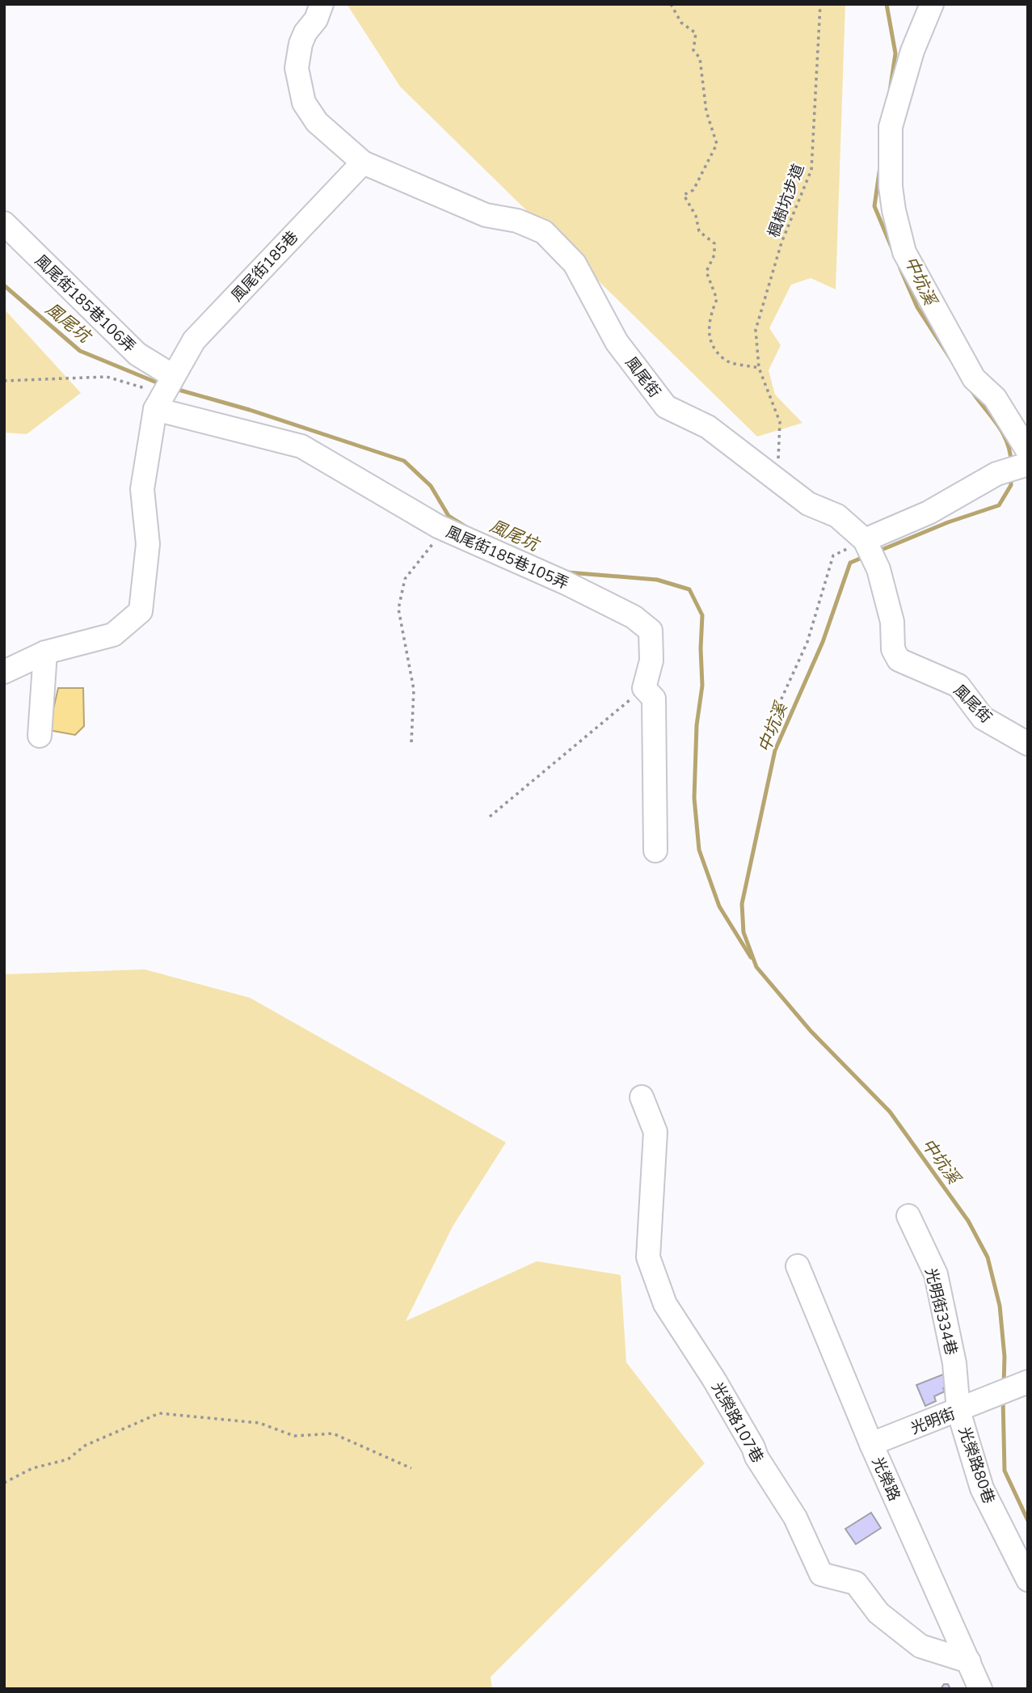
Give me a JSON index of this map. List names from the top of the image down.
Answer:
{
  "streets": {
    "street": [
      "風尾街185巷",
      "風尾街185巷106弄",
      "風尾街",
      "風尾街185巷105弄",
      "光明街334巷",
      "光明街",
      "光榮路107巷",
      "光榮路80巷",
      "光榮路"
    ],
    "path": ["楓樹坑步道"]
  },
  "crossings": [
    ["楓樹坑步道", "風尾街"],
    ["風尾街185巷", "風尾街185巷106弄"],
    ["風尾街185巷", "風尾街"],
    ["風尾街185巷", "風尾街185巷105弄"],
    ["光明街334巷", "光明街"],
    ["光明街334巷", "光榮路80巷"],
    ["光明街", "光榮路80巷"],
    ["光明街", "光榮路"],
    ["光榮路107巷", "光榮路"]
  ],
  "water": ["中坑溪", "風尾坑"]
}
